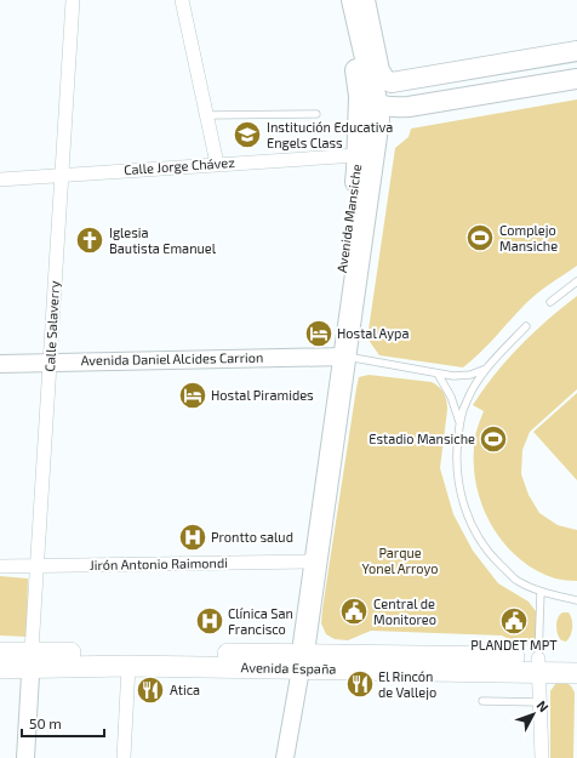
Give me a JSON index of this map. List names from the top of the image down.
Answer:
{
  "streets": {
    "highway": ["Avenida Mansiche"],
    "main road": ["Avenida España"],
    "street": [
      "Calle Jorge Chávez",
      "Calle Salaverry",
      "Avenida Daniel Alcides Carrion",
      "Jirón Antonio Raimondi"
    ]
  },
  "crossings": [
    ["Calle Jorge Chávez", "Avenida Mansiche"],
    ["Calle Jorge Chávez", "Calle Salaverry"],
    ["Avenida Mansiche", "Avenida Daniel Alcides Carrion"],
    ["Avenida Mansiche", "Jirón Antonio Raimondi"],
    ["Avenida Mansiche", "Avenida España"],
    ["Calle Salaverry", "Avenida Daniel Alcides Carrion"],
    ["Calle Salaverry", "Jirón Antonio Raimondi"],
    ["Calle Salaverry", "Avenida España"]
  ],
  "parks": ["Parque Yonel Arroyo"],
  "places": {
    "school or university": ["Institución Educativa Engels Class"],
    "sports": ["Complejo Mansiche", "Estadio Mansiche"],
    "church": ["Iglesia Bautista Emanuel"],
    "hotel": ["Hostal Aypa", "Hostal Piramides"],
    "hospital": ["Prontto salud", "Clínica San Francisco"],
    "public building": ["Central de Monitoreo", "PLANDET MPT"],
    "restaurant": ["El Rincón de Vallejo", "Atica"]
  },
  "scale_bar": "50 m",
  "north": "top right"
}
